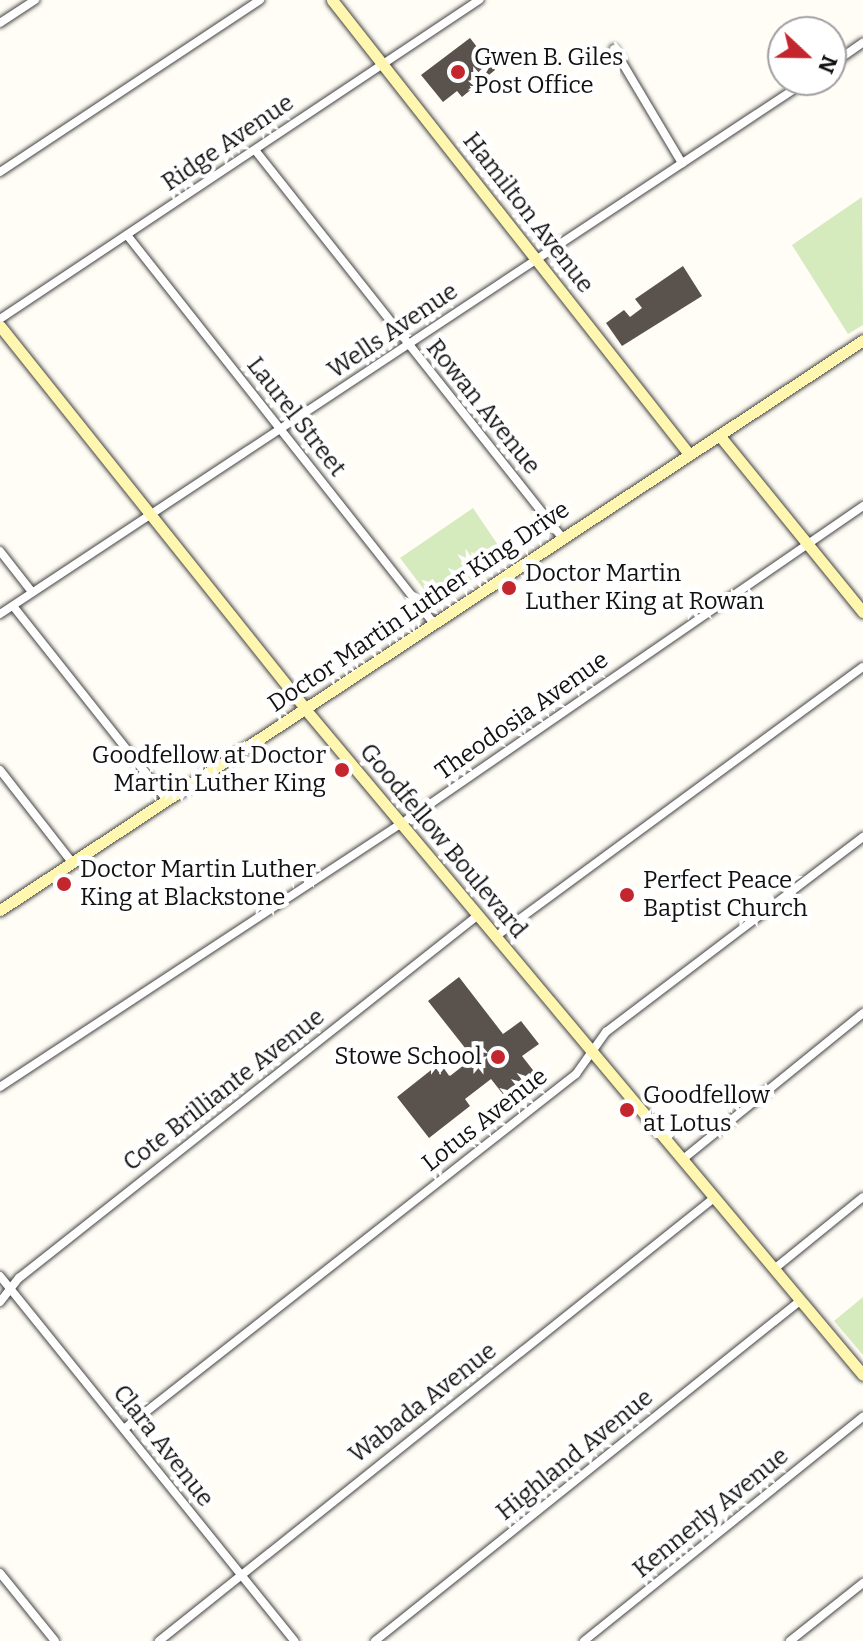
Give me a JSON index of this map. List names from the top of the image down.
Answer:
{
  "streets": {
    "main road": ["Hamilton Avenue", "Doctor Martin Luther King Drive", "Goodfellow Boulevard"],
    "street": [
      "Ridge Avenue",
      "Wells Avenue",
      "Rowan Avenue",
      "Laurel Street",
      "Theodosia Avenue",
      "Cote Brilliante Avenue",
      "Lotus Avenue",
      "Wabada Avenue",
      "Clara Avenue",
      "Highland Avenue",
      "Kennerly Avenue"
    ]
  },
  "crossings": [
    ["Ridge Avenue", "Hamilton Avenue"],
    ["Ridge Avenue", "Rowan Avenue"],
    ["Ridge Avenue", "Laurel Street"],
    ["Hamilton Avenue", "Wells Avenue"],
    ["Hamilton Avenue", "Doctor Martin Luther King Drive"],
    ["Wells Avenue", "Rowan Avenue"],
    ["Wells Avenue", "Laurel Street"],
    ["Wells Avenue", "Goodfellow Boulevard"],
    ["Rowan Avenue", "Doctor Martin Luther King Drive"],
    ["Laurel Street", "Doctor Martin Luther King Drive"],
    ["Doctor Martin Luther King Drive", "Goodfellow Boulevard"],
    ["Theodosia Avenue", "Goodfellow Boulevard"],
    ["Goodfellow Boulevard", "Cote Brilliante Avenue"],
    ["Goodfellow Boulevard", "Lotus Avenue"],
    ["Goodfellow Boulevard", "Wabada Avenue"],
    ["Goodfellow Boulevard", "Highland Avenue"],
    ["Cote Brilliante Avenue", "Clara Avenue"],
    ["Lotus Avenue", "Clara Avenue"],
    ["Wabada Avenue", "Clara Avenue"]
  ],
  "places": [
    "Gwen B. Giles Post Office",
    "Doctor Martin Luther King at Rowan",
    "Goodfellow at Doctor Martin Luther King",
    "Doctor Martin Luther King at Blackstone",
    "Perfect Peace Baptist Church",
    "Stowe School",
    "Goodfellow at Lotus"
  ],
  "north": "right"
}
